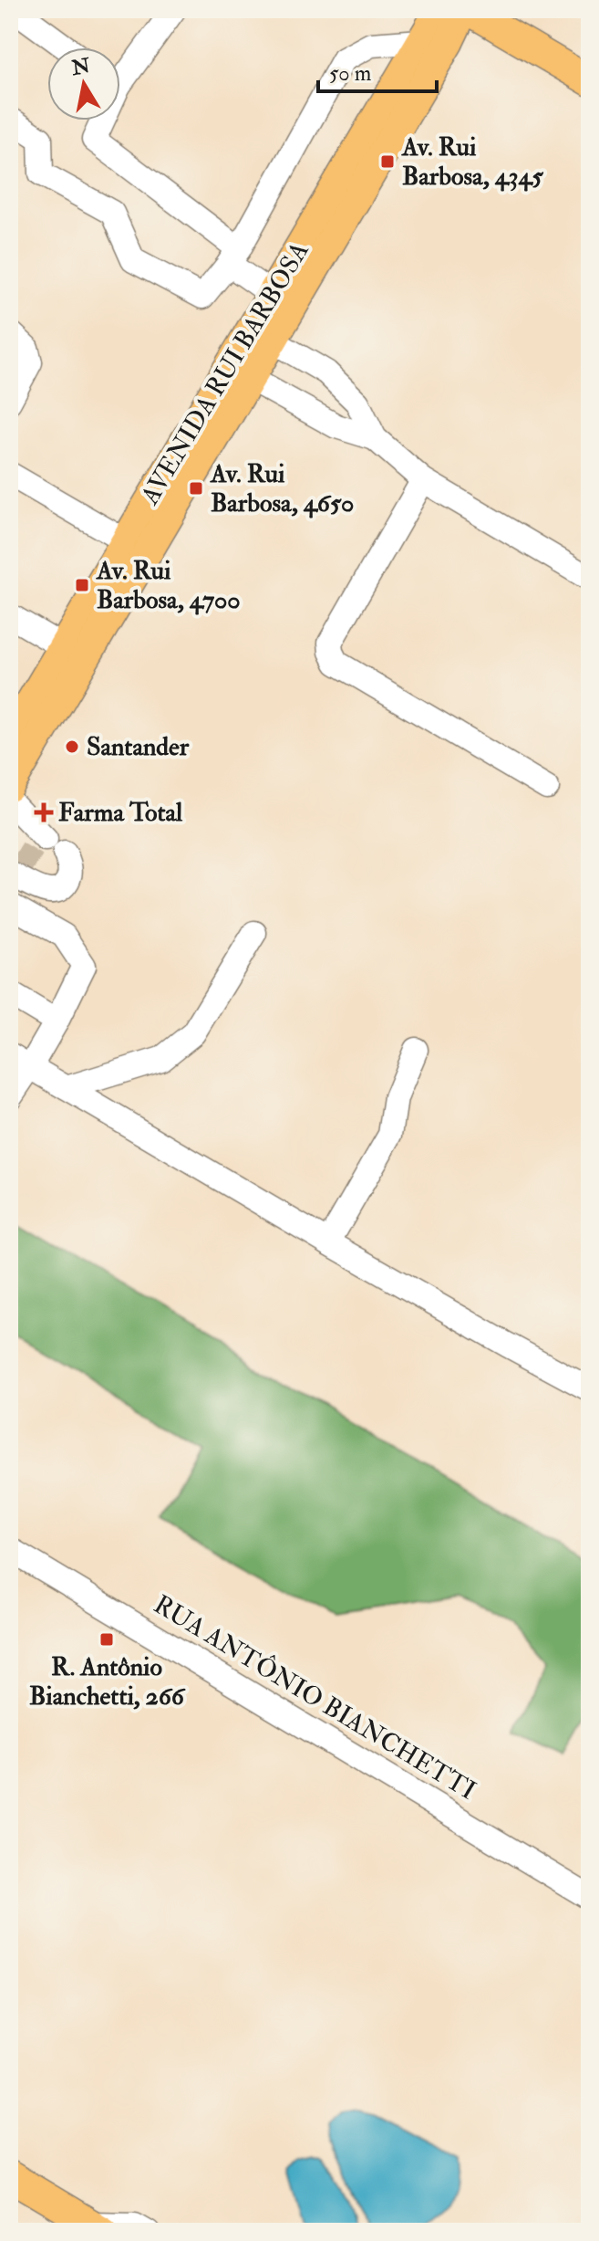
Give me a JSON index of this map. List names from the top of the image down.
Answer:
{
  "streets": {
    "main road": ["AVENIDA RUI BARBOSA"],
    "street": ["RUA ANTÔNIO BIANCHETTI"]
  },
  "places": {
    "transit": [
      "Av. Rui Barbosa, 4345",
      "Av. Rui Barbosa, 4650",
      "Av. Rui Barbosa, 4700",
      "R. Antônio Bianchetti, 266"
    ],
    "other": ["Santander"],
    "health": ["Farma Total"]
  },
  "scale_bar": "50 m",
  "north": "top"
}
